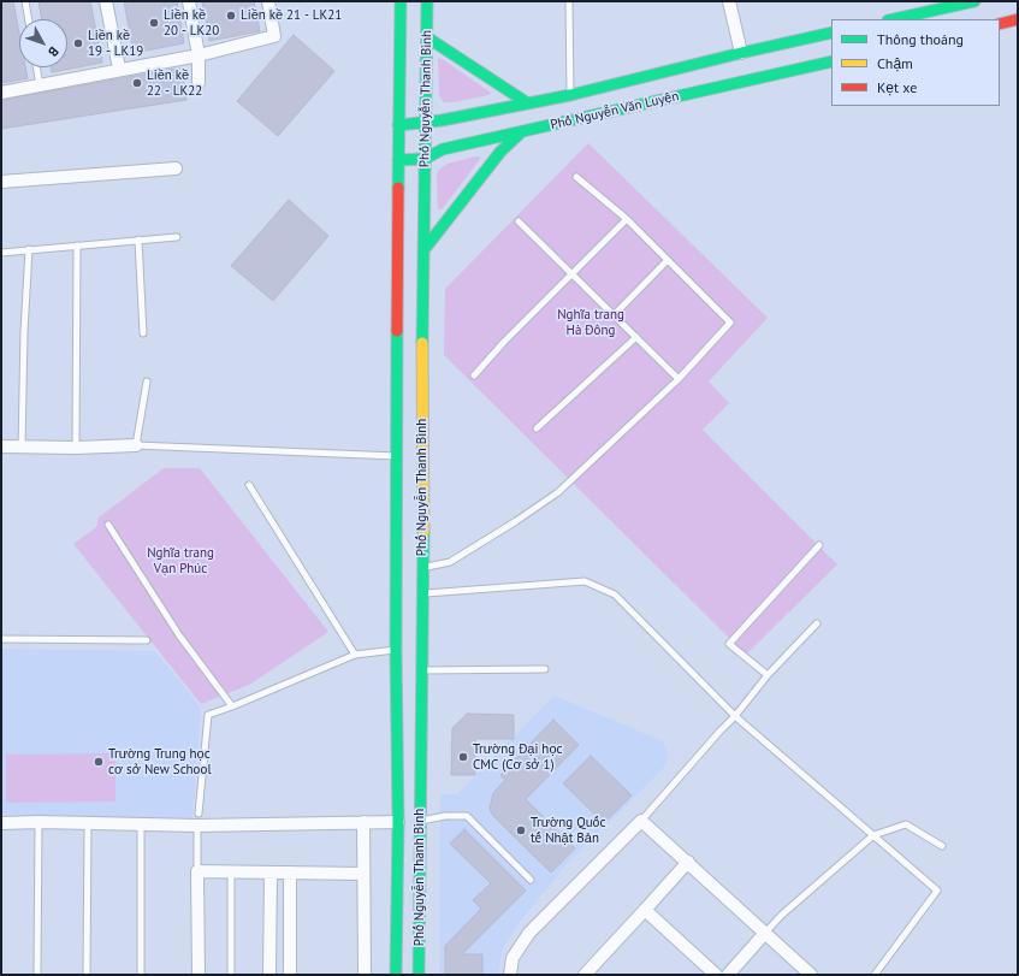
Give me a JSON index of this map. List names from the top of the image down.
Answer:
{
  "streets": {
    "main road": ["Phố Nguyễn Thanh Bình", "Phố Nguyễn Văn Luyện"]
  },
  "crossings": [
    ["Phố Nguyễn Thanh Bình", "Phố Nguyễn Văn Luyện"]
  ],
  "parks": ["Nghĩa trang Hà Đông", "Nghĩa trang Vạn Phúc"],
  "places": [
    "Liền kề 21 - LK21",
    "Liền kề 20 - LK20",
    "Liền kề 19 - LK19",
    "Liền kề 22 - LK22",
    "Trường Đại học CMC (Cơ sở 1)",
    "Trường Trung học cơ sở New School",
    "Trường Quốc tế Nhật Bản"
  ],
  "legend": ["Thông thoáng", "Chậm", "Kẹt xe"],
  "north": "bottom right"
}
